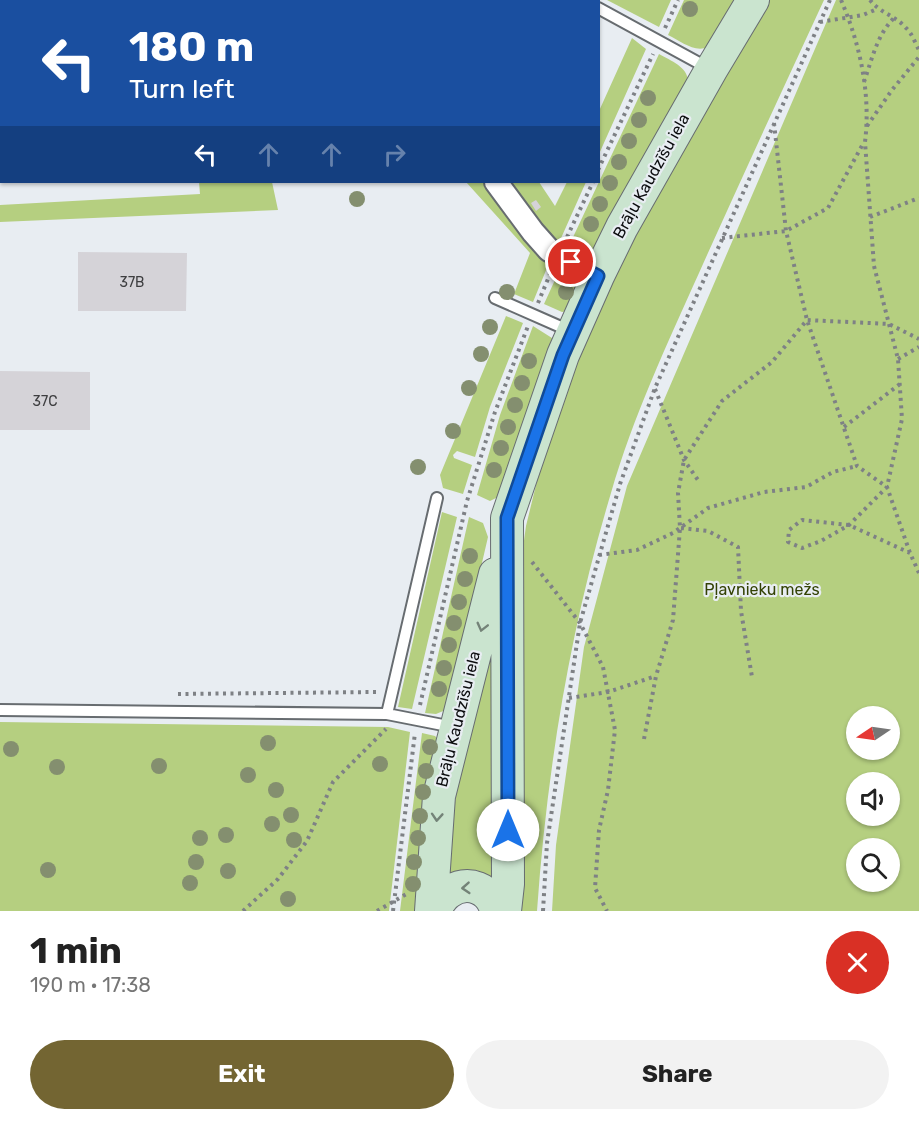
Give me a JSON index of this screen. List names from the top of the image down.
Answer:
{
  "streets": {
    "street": ["Brāļu Kaudzīšu iela"]
  },
  "parks": ["Pļavnieku mežs"],
  "house_numbers": ["37B", "37C"],
  "north": "left",
  "page": {
    "turn": ["180 m", "Turn left"],
    "heading": ["1 min", "190 m · 17:38"],
    "buttons": ["Exit", "Share"]
  }
}
